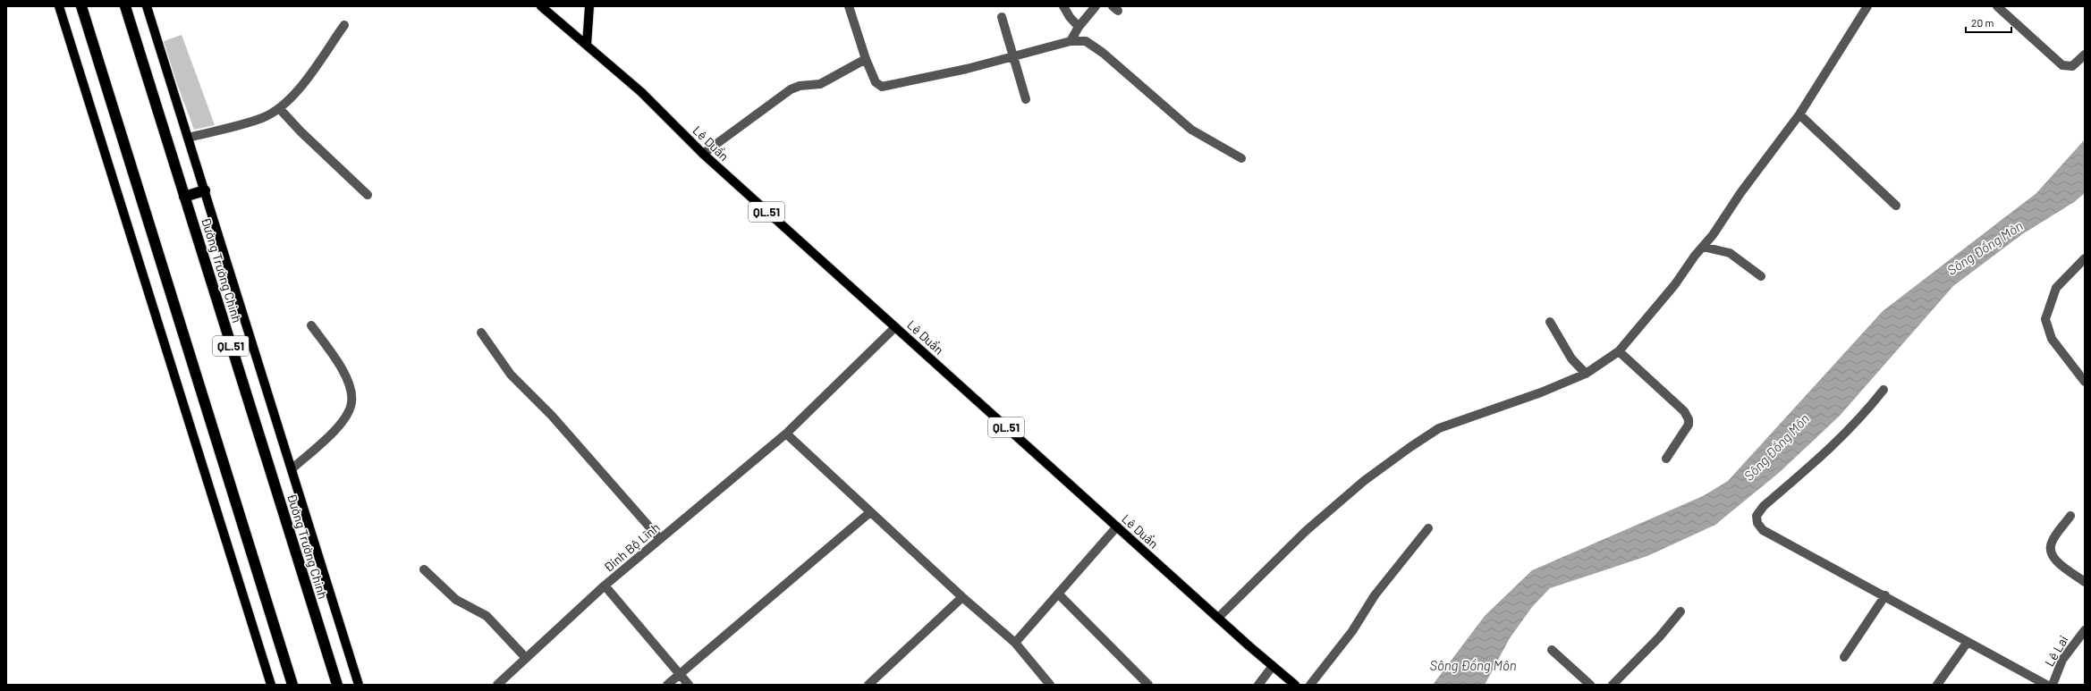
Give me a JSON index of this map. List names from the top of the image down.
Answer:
{
  "streets": {
    "highway": ["QL.51", "Đường Trường Chinh"],
    "main road": ["Lê Duẩn"],
    "street": ["Đinh Bộ Lĩnh", "Lê Lai"]
  },
  "crossings": [
    ["Lê Duẩn", "Đinh Bộ Lĩnh"]
  ],
  "water": ["Sông Đồng Môn"],
  "scale_bar": "20 m"
}
